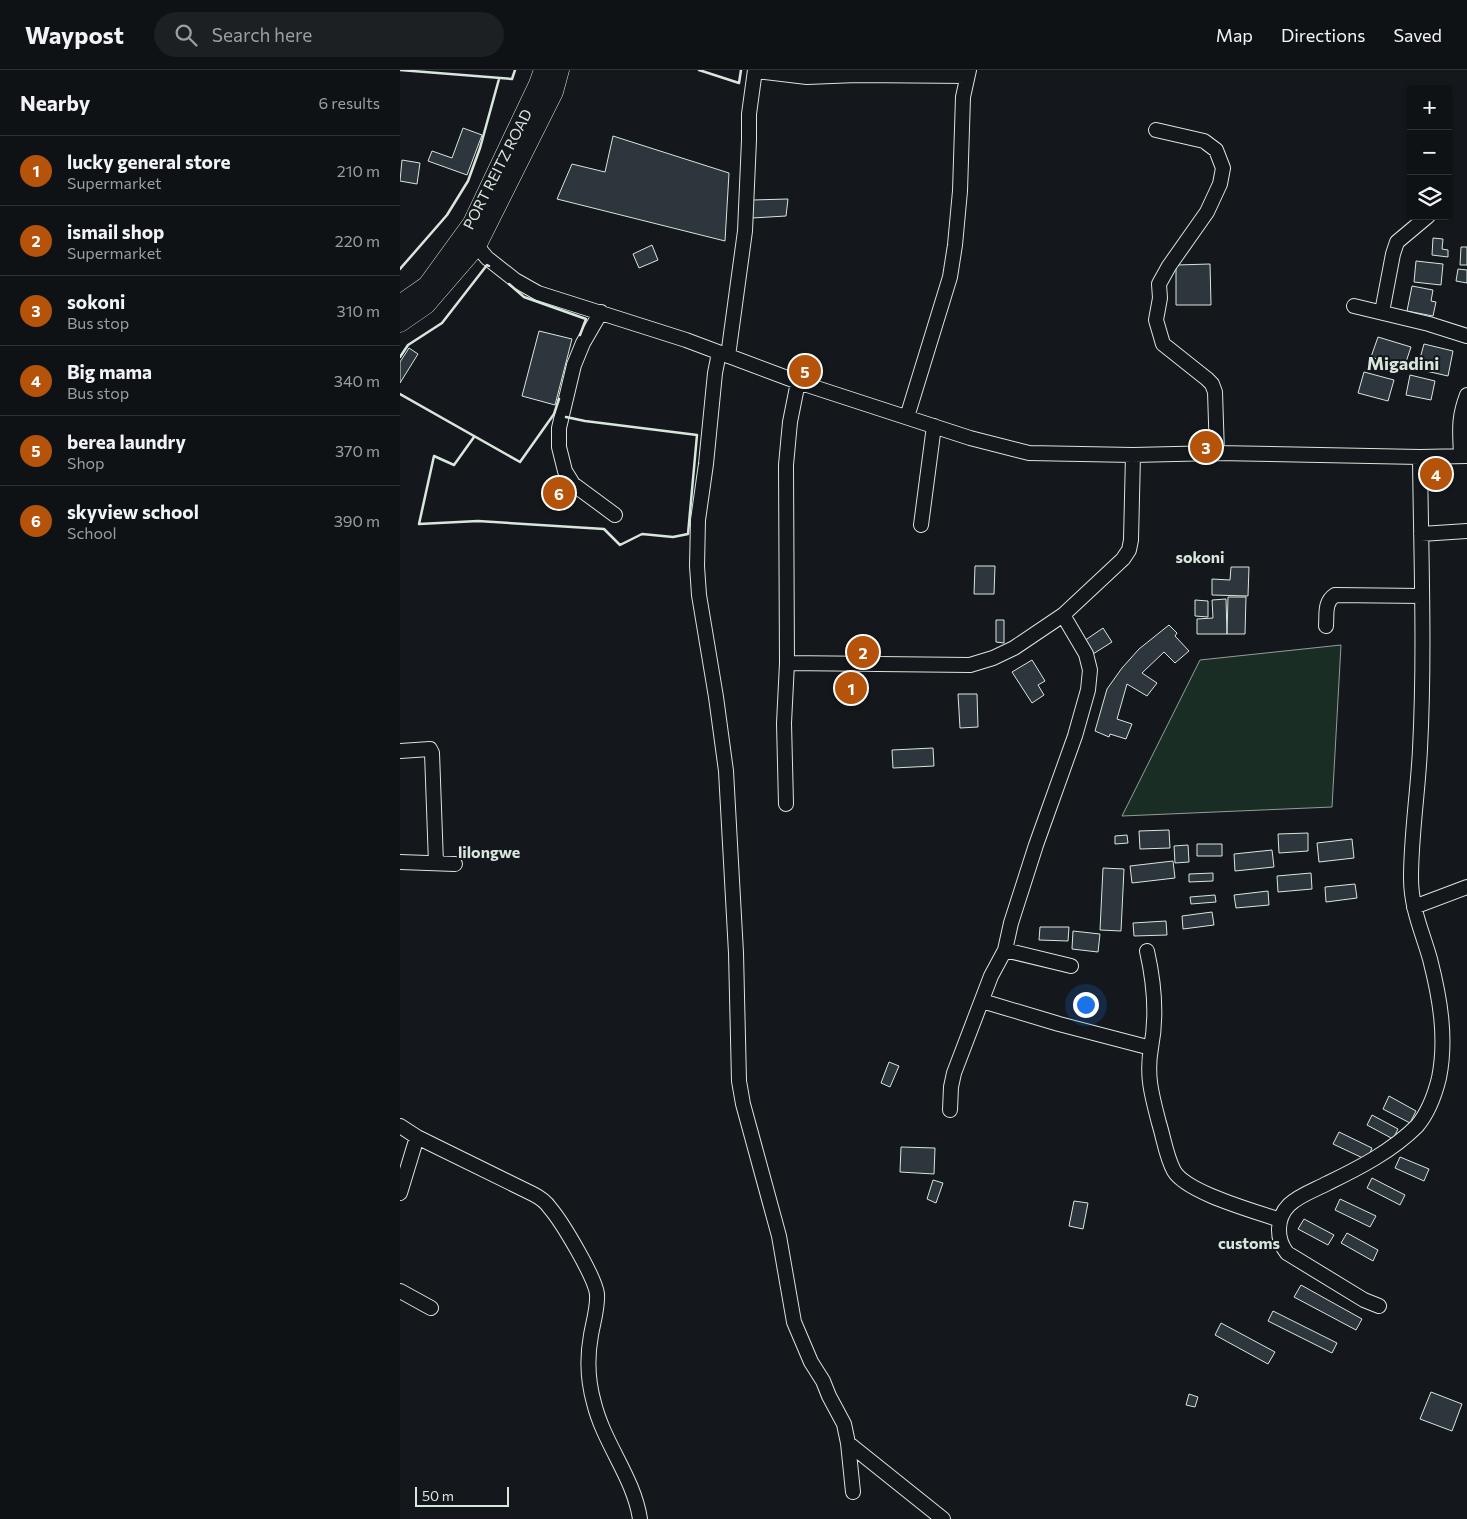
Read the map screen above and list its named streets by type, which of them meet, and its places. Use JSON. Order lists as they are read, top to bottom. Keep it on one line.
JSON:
{"streets":{"main road":["PORT REITZ ROAD"]},"districts":["Migadini","sokoni","lilongwe","customs"],"scale_bar":"50 m","page":{"header":"Waypost","search":"Search here","nav":["Map","Directions","Saved"],"heading":["Nearby","6 results"],"map_buttons":["+","−"],"list":[{"mark":"1","name":"lucky general store","note":"Supermarket","value":"210 m"},{"mark":"2","name":"ismail shop","note":"Supermarket","value":"220 m"},{"mark":"3","name":"sokoni","note":"Bus stop","value":"310 m"},{"mark":"4","name":"Big mama","note":"Bus stop","value":"340 m"},{"mark":"5","name":"berea laundry","note":"Shop","value":"370 m"},{"mark":"6","name":"skyview school","note":"School","value":"390 m"}],"pins":["5","3","4","6","2","1"],"scale":"50 m"}}
